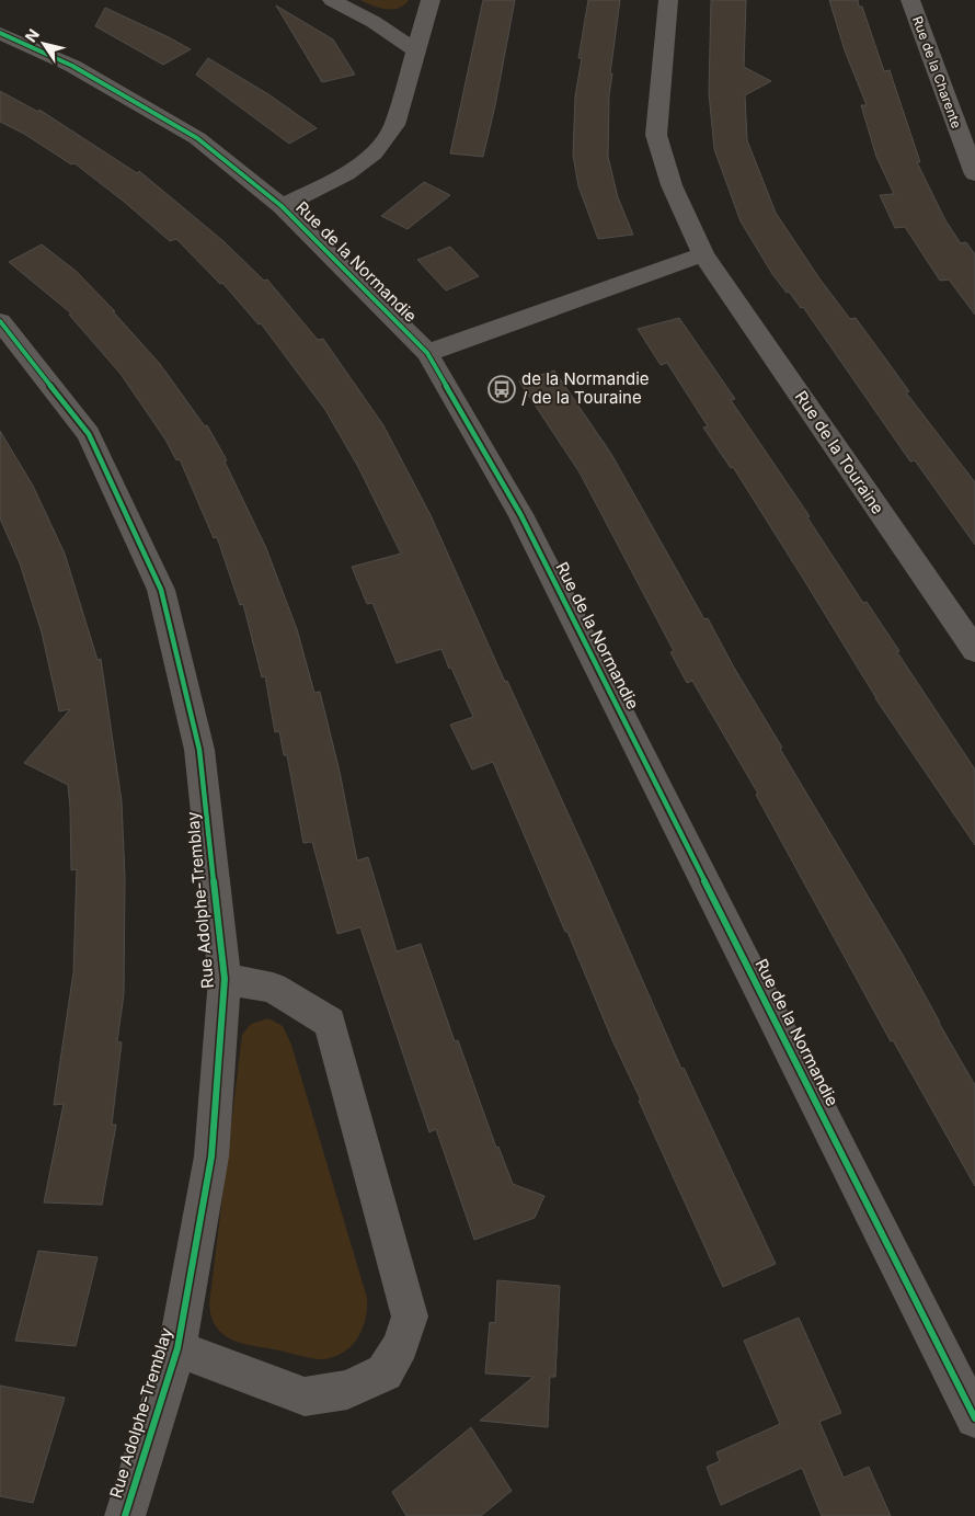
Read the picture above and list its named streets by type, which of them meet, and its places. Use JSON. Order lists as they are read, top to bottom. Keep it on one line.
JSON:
{"streets":{"street":["Rue de la Charente","Rue de la Normandie","Rue de la Touraine","Rue Adolphe-Tremblay"]},"places":{"bus stop":["de la Normandie / de la Touraine"]},"north":"top left"}
